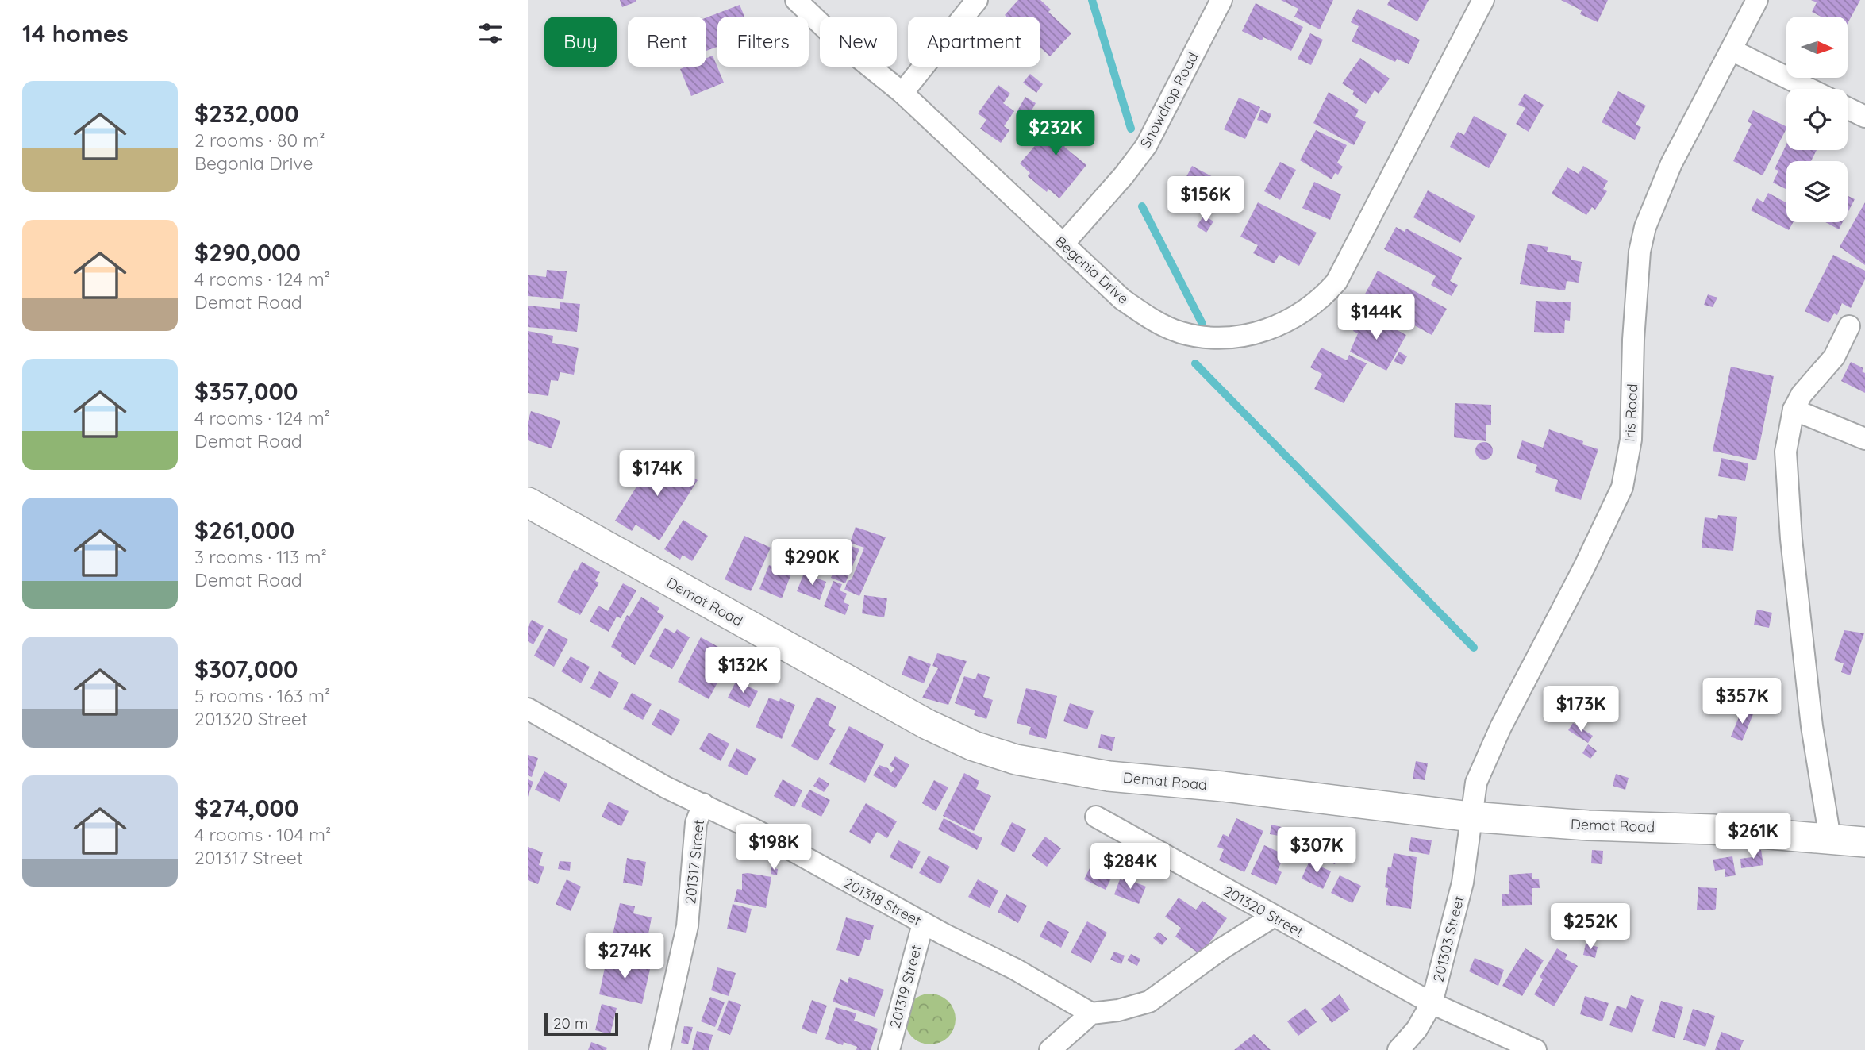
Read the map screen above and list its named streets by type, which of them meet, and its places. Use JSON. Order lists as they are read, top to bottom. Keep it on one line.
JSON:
{"streets":{"street":["Snowdrop Road","Begonia Drive","Iris Road","Demat Road","201317 Street","201318 Street","201320 Street","201303 Street","201319 Street"]},"crossings":[["Snowdrop Road","Begonia Drive"],["Iris Road","Demat Road"],["Iris Road","201303 Street"],["Demat Road","201303 Street"],["201317 Street","201318 Street"],["201318 Street","201319 Street"],["201320 Street","201303 Street"]],"scale_bar":"20 m","north":"right","page":{"heading":"14 homes","chip":["Buy","Rent","Filters","New","Apartment"],"list":[{"name":"$232,000","note":"2 rooms · 80 m² · Begonia Drive"},{"name":"$290,000","note":"4 rooms · 124 m² · Demat Road"},{"name":"$357,000","note":"4 rooms · 124 m² · Demat Road"},{"name":"$261,000","note":"3 rooms · 113 m² · Demat Road"},{"name":"$307,000","note":"5 rooms · 163 m² · 201320 Street"},{"name":"$274,000","note":"4 rooms · 104 m² · 201317 Street"}],"price":["$232K","$156K","$144K","$174K","$290K","$132K","$357K","$173K","$261K","$198K","$307K","$284K","$252K","$274K"],"scale":"20 m"}}
